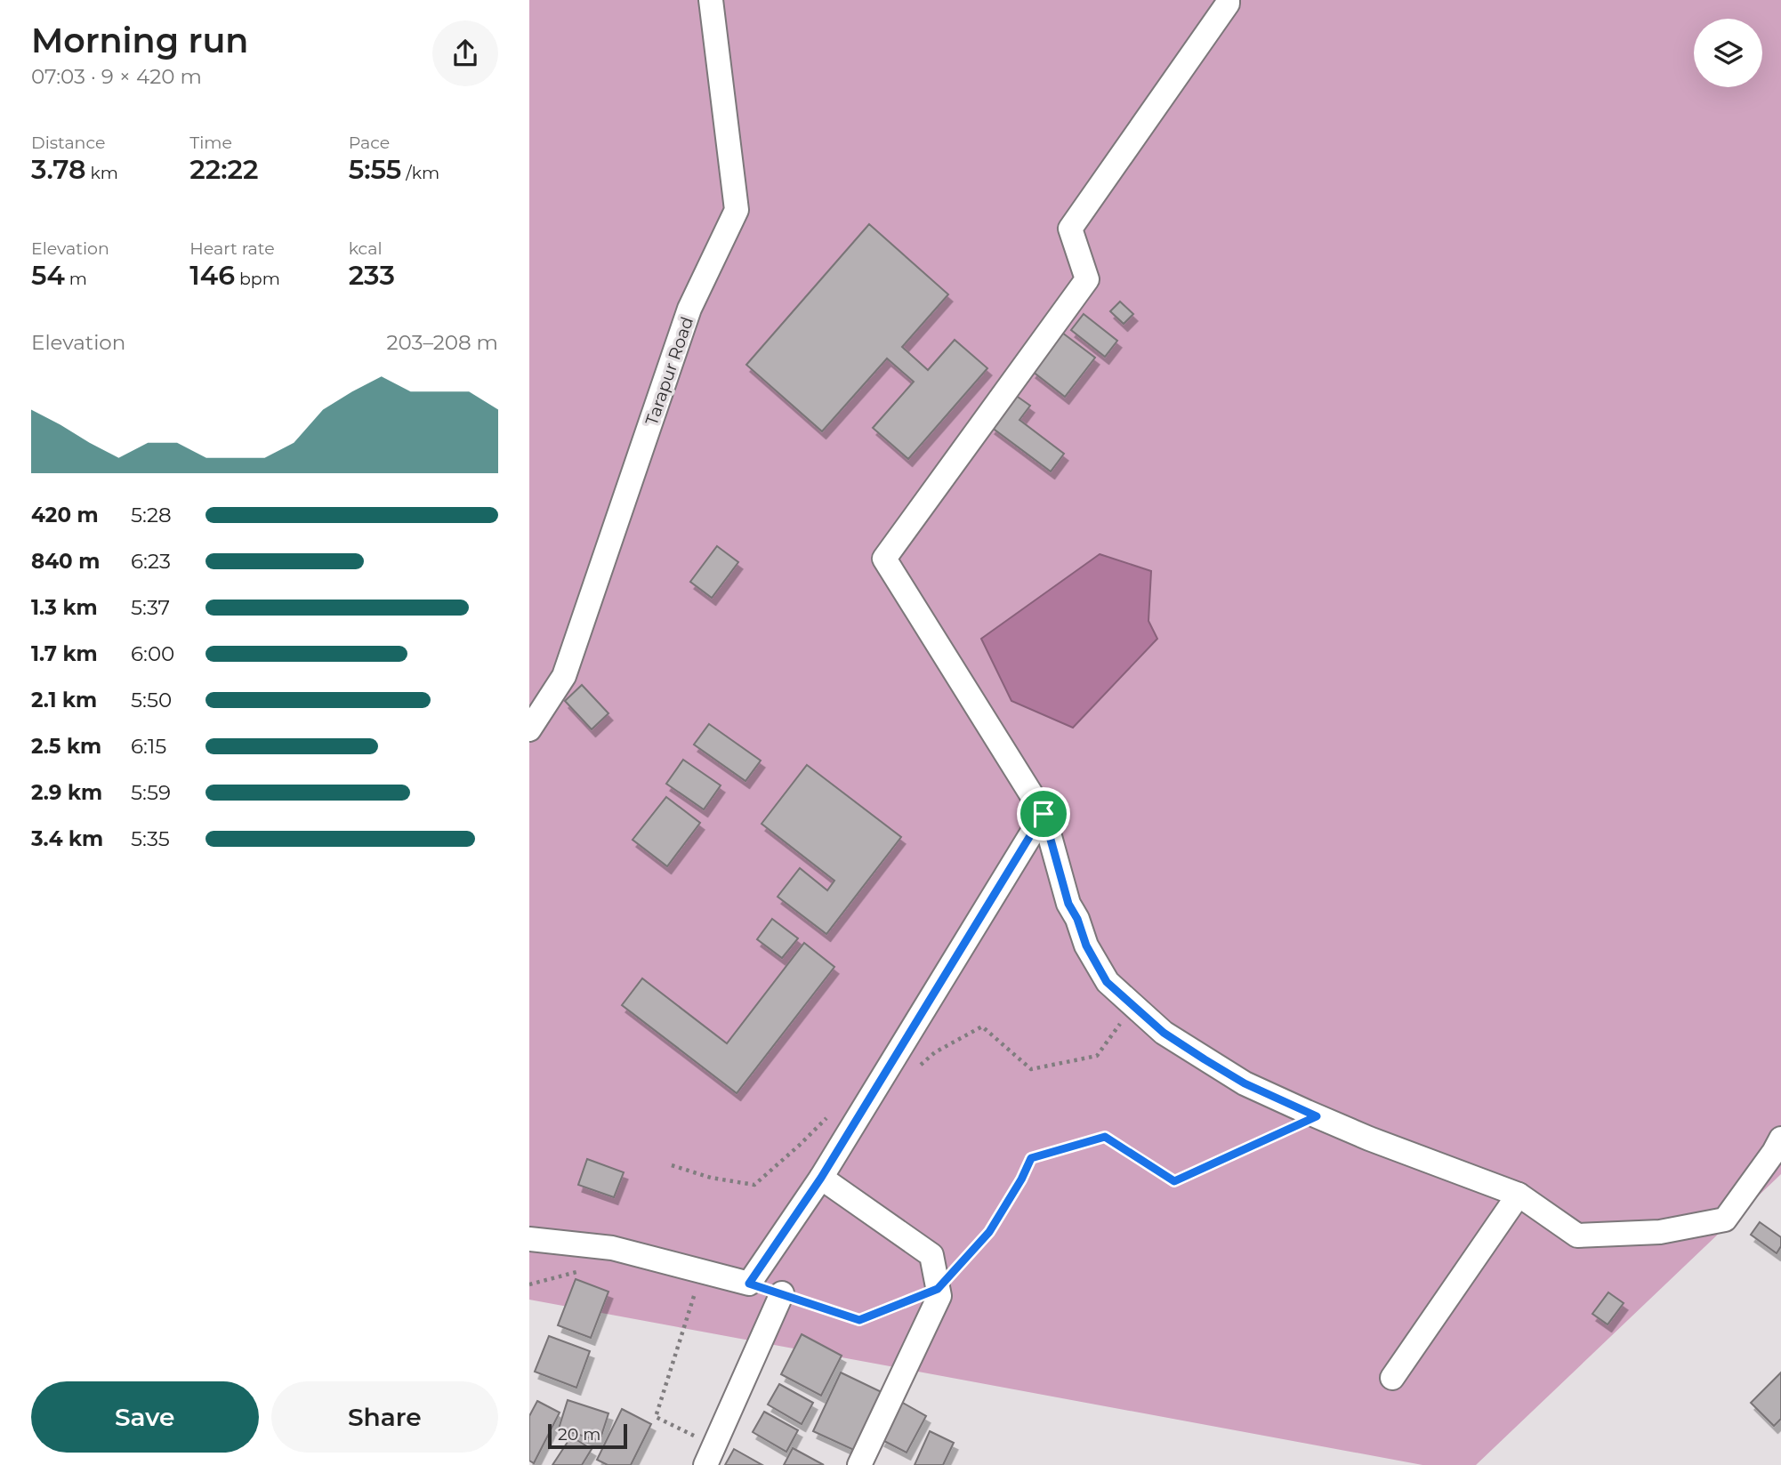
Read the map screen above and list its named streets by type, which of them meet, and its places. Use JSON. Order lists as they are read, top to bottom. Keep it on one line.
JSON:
{"streets":{"street":["Tarapur Road"]},"scale_bar":"20 m","page":{"heading":["Morning run","07:03 · 9 × 420 m"],"stats":[["Distance","3.78 km"],["Time","22:22"],["Pace","5:55 /km"],["Elevation","54 m"],["Heart rate","146 bpm"],["kcal","233"]],"chart":["Elevation","203–208 m"],"list":[{"name":"420 m","note":"5:28"},{"name":"840 m","note":"6:23"},{"name":"1.3 km","note":"5:37"},{"name":"1.7 km","note":"6:00"},{"name":"2.1 km","note":"5:50"},{"name":"2.5 km","note":"6:15"},{"name":"2.9 km","note":"5:59"},{"name":"3.4 km","note":"5:35"}],"buttons":["Save","Share"],"scale":"20 m"}}
